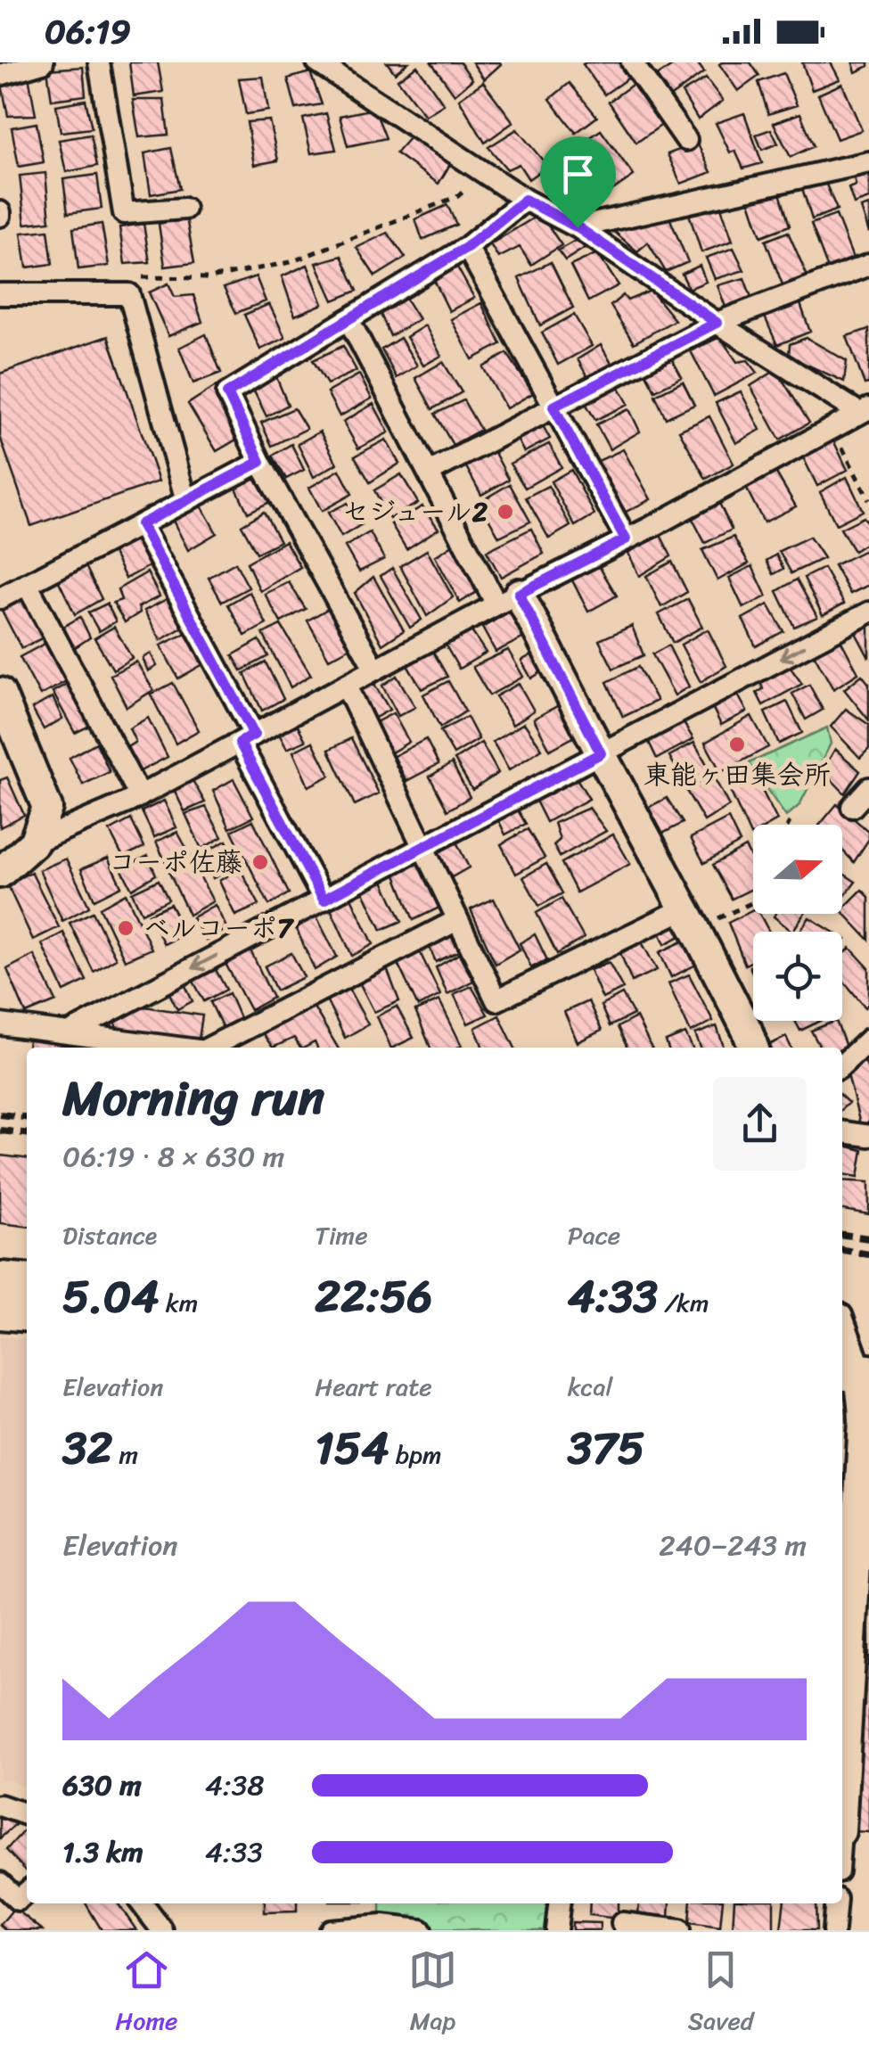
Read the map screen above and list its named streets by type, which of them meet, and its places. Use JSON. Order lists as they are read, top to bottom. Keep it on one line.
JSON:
{"places":["セジュール2","東能ヶ田集会所","コーポ佐藤","ベルコーポ7"],"north":"right","page":{"status":"06:19","heading":["Morning run","06:19 · 8 × 630 m"],"stats":[["Distance","5.04 km"],["Time","22:56"],["Pace","4:33 /km"],["Elevation","32 m"],["Heart rate","154 bpm"],["kcal","375"]],"chart":["Elevation","240–243 m"],"list":[{"name":"630 m","note":"4:38"},{"name":"1.3 km","note":"4:33"}],"tabs":["Home","Map","Saved"]}}
